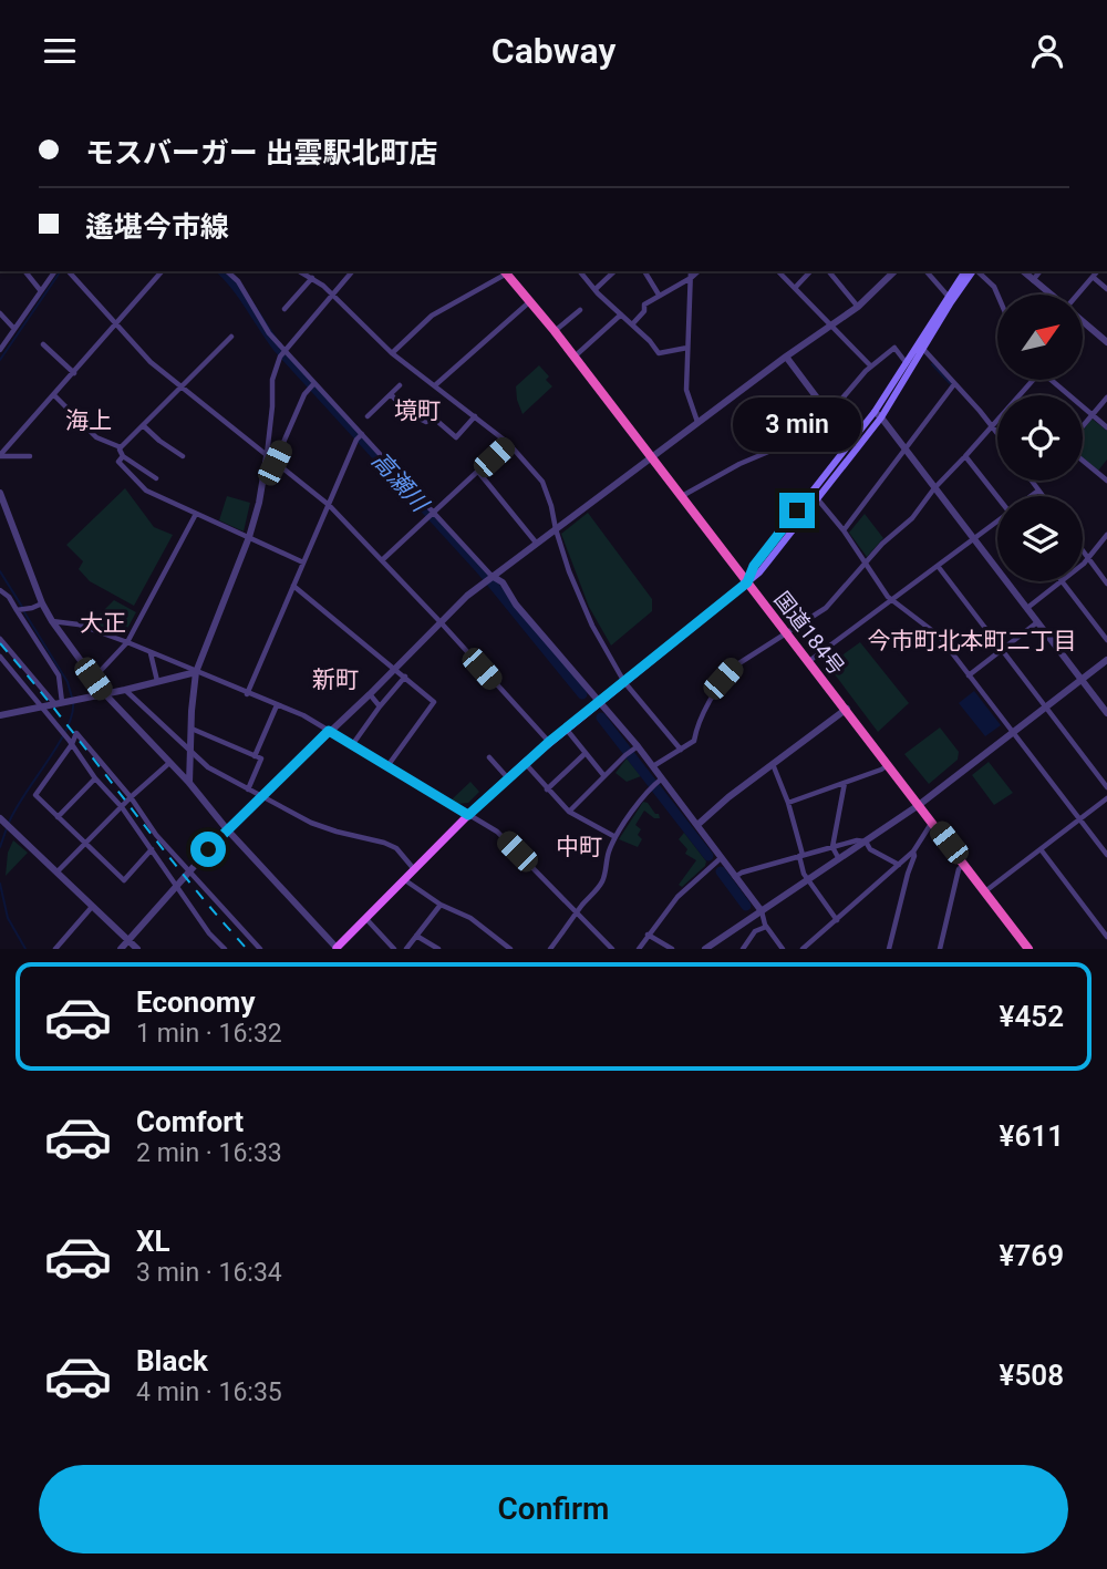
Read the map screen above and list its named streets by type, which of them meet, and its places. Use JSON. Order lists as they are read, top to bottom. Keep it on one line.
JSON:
{"streets":{"highway":["国道184号"]},"districts":["境町","海上","大正","今市町北本町二丁目","新町","中町"],"water":["高瀬川"],"north":"top right","page":{"header":"Cabway","banner":["モスバーガー 出雲駅北町店","遙堪今市線"],"bubble":"3 min","list":[{"name":"Economy","note":"1 min · 16:32","value":"¥452"},{"name":"Comfort","note":"2 min · 16:33","value":"¥611"},{"name":"XL","note":"3 min · 16:34","value":"¥769"},{"name":"Black","note":"4 min · 16:35","value":"¥508"}],"buttons":"Confirm"}}
